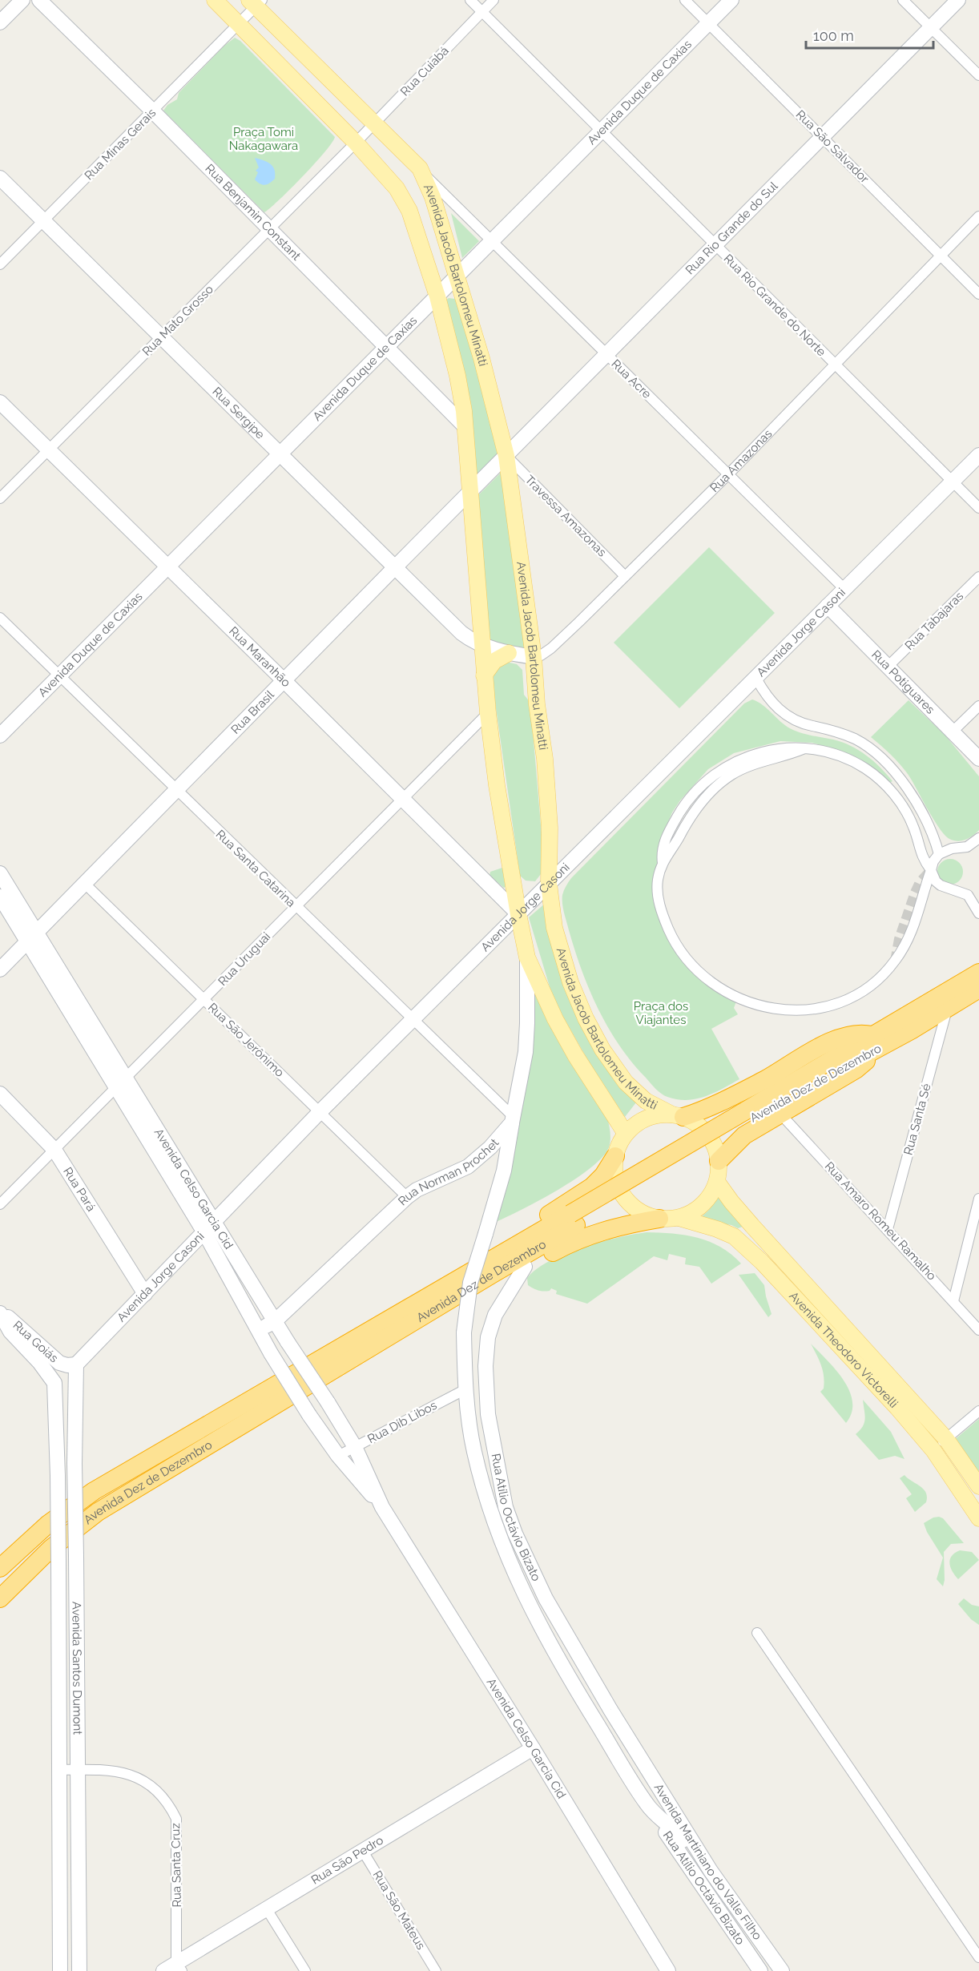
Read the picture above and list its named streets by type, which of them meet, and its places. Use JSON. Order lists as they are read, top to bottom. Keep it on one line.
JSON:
{"streets":{"highway":["Avenida Dez de Dezembro"],"main road":["Avenida Jacob Bartolomeu Minatti","Avenida Theodoro Victorelli"],"street":["Rua Cuiabá","Avenida Duque de Caxias","Rua Minas Gerais","Rua São Salvador","Rua Benjamin Constant","Rua Rio Grande do Sul","Rua Rio Grande do Norte","Rua Mato Grosso","Rua Acre","Rua Sergipe","Rua Amazonas","Travessa Amazonas","Rua Tabajaras","Avenida Jorge Casoni","Rua Maranhão","Rua Potiguares","Rua Brasil","Rua Santa Catarina","Rua Uruguai","Rua São Jerônimo","Rua Santa Sé","Rua Norman Prochet","Rua Pará","Avenida Celso Garcia Cid","Rua Amaro Romeu Ramalho","Rua Goiás","Rua Dib Libos","Rua Atílio Octávio Bizato","Avenida Santos Dumont","Rua São Pedro","Avenida Martiniano do Valle Filho","Rua Santa Cruz","Rua São Mateus"]},"crossings":[["Rua Cuiabá","Avenida Jacob Bartolomeu Minatti"],["Rua Cuiabá","Rua Rio Grande do Norte"],["Rua Cuiabá","Rua Mato Grosso"],["Avenida Duque de Caxias","Rua São Salvador"],["Avenida Duque de Caxias","Rua Benjamin Constant"],["Avenida Duque de Caxias","Avenida Jacob Bartolomeu Minatti"],["Avenida Duque de Caxias","Rua Rio Grande do Norte"],["Avenida Duque de Caxias","Rua Acre"],["Avenida Duque de Caxias","Rua Sergipe"],["Avenida Duque de Caxias","Rua Maranhão"],["Avenida Duque de Caxias","Rua Santa Catarina"],["Rua Minas Gerais","Rua Benjamin Constant"],["Rua Minas Gerais","Avenida Jacob Bartolomeu Minatti"],["Rua Minas Gerais","Rua Sergipe"],["Rua São Salvador","Rua Rio Grande do Sul"],["Rua São Salvador","Rua Amazonas"],["Rua Benjamin Constant","Avenida Jacob Bartolomeu Minatti"],["Rua Benjamin Constant","Rua Mato Grosso"],["Rua Rio Grande do Sul","Avenida Jacob Bartolomeu Minatti"],["Rua Rio Grande do Sul","Rua Rio Grande do Norte"],["Rua Rio Grande do Sul","Rua Acre"],["Rua Rio Grande do Sul","Travessa Amazonas"],["Rua Rio Grande do Sul","Rua Brasil"],["Avenida Jacob Bartolomeu Minatti","Rua Mato Grosso"],["Avenida Jacob Bartolomeu Minatti","Rua Acre"],["Avenida Jacob Bartolomeu Minatti","Rua Sergipe"],["Avenida Jacob Bartolomeu Minatti","Rua Amazonas"],["Avenida Jacob Bartolomeu Minatti","Travessa Amazonas"],["Avenida Jacob Bartolomeu Minatti","Avenida Jorge Casoni"],["Avenida Jacob Bartolomeu Minatti","Rua Maranhão"],["Avenida Jacob Bartolomeu Minatti","Rua Brasil"],["Avenida Jacob Bartolomeu Minatti","Rua Uruguai"],["Avenida Jacob Bartolomeu Minatti","Avenida Theodoro Victorelli"],["Rua Rio Grande do Norte","Rua Amazonas"],["Rua Rio Grande do Norte","Avenida Jorge Casoni"],["Rua Mato Grosso","Rua Sergipe"],["Rua Mato Grosso","Rua Maranhão"],["Rua Acre","Rua Amazonas"],["Rua Acre","Avenida Jorge Casoni"],["Rua Sergipe","Rua Brasil"],["Rua Amazonas","Travessa Amazonas"],["Travessa Amazonas","Rua Brasil"],["Rua Tabajaras","Rua Potiguares"],["Avenida Jorge Casoni","Rua Maranhão"],["Avenida Jorge Casoni","Rua Potiguares"],["Avenida Jorge Casoni","Rua Santa Catarina"],["Avenida Jorge Casoni","Rua São Jerônimo"],["Avenida Jorge Casoni","Rua Pará"],["Avenida Jorge Casoni","Avenida Celso Garcia Cid"],["Avenida Jorge Casoni","Rua Goiás"],["Avenida Jorge Casoni","Avenida Santos Dumont"],["Rua Maranhão","Rua Brasil"],["Rua Maranhão","Rua Uruguai"],["Rua Brasil","Rua Santa Catarina"],["Rua Brasil","Rua São Jerônimo"],["Rua Brasil","Avenida Celso Garcia Cid"],["Rua Santa Catarina","Rua Uruguai"],["Rua Santa Catarina","Rua Norman Prochet"],["Rua Uruguai","Rua São Jerônimo"],["Rua Uruguai","Rua Pará"],["Rua Uruguai","Avenida Celso Garcia Cid"],["Rua São Jerônimo","Rua Norman Prochet"],["Avenida Dez de Dezembro","Rua Santa Sé"],["Rua Santa Sé","Rua Amaro Romeu Ramalho"],["Rua Norman Prochet","Avenida Celso Garcia Cid"],["Avenida Celso Garcia Cid","Rua Dib Libos"],["Avenida Celso Garcia Cid","Rua São Pedro"],["Rua Goiás","Avenida Santos Dumont"],["Rua Atílio Octávio Bizato","Avenida Martiniano do Valle Filho"],["Avenida Santos Dumont","Rua Santa Cruz"],["Rua São Pedro","Rua Santa Cruz"],["Rua São Pedro","Rua São Mateus"]],"parks":["Praça Tomi Nakagawara","Praça dos Viajantes"],"scale_bar":"100 m"}
